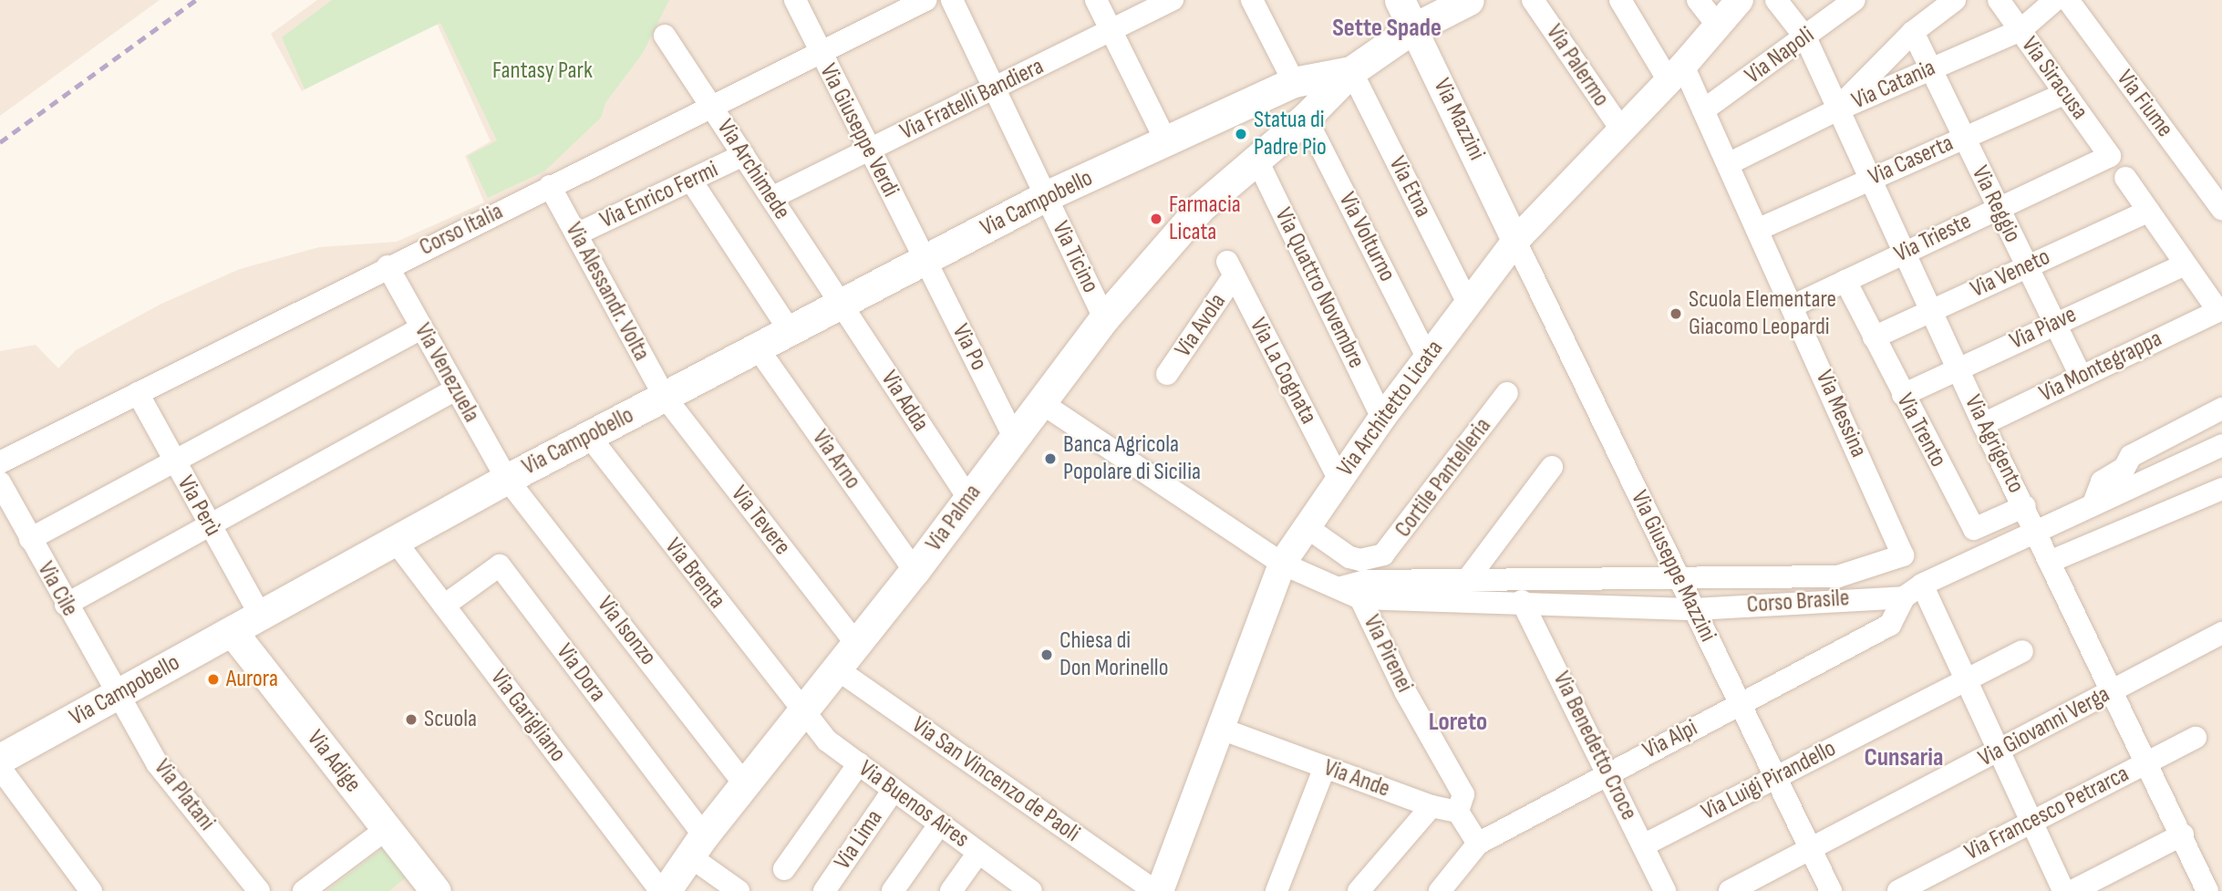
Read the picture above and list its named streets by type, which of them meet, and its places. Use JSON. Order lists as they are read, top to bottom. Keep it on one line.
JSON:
{"streets":{"main road":["Via Mazzini","Via Campobello","Via Palma","Via Adige"],"street":["Via Napoli","Via Palermo","Via Siracusa","Via Catania","Via Fratelli Bandiera","Via Fiume","Via Giuseppe Verdi","Via Caserta","Via Archimede","Via Etna","Via Enrico Fermi","Via Reggio","Corso Italia","Via Volturno","Via Trieste","Via Ticino","Via Veneto","Via Quattro Novembre","Via Alessandr. Volta","Via Avola","Via Piave","Via Po","Via Montegrappa","Via La Cognata","Via Venezuela","Via Adda","Via Architetto Licata","Via Messina","Via Trento","Via Agrigento","Via Arno","Cortile Pantelleria","Via Perù","Via Tevere","Via Giuseppe Mazzini","Via Brenta","Via Cile","Corso Brasile","Via Isonzo","Via Pirenei","Via Dora","Via Garigliano","Via Giovanni Verga","Via Alpi","Via Benedetto Croce","Via Ande","Via San Vincenzo de Paoli","Via Luigi Pirandello","Via Platani","Via Buenos Aires","Via Francesco Petrarca","Via Lima"]},"crossings":[["Via Napoli","Via Messina"],["Via Napoli","Via Agrigento"],["Via Palermo","Via Architetto Licata"],["Via Siracusa","Via Catania"],["Via Siracusa","Via Caserta"],["Via Siracusa","Via Trieste"],["Via Catania","Via Reggio"],["Via Catania","Via Messina"],["Via Catania","Via Agrigento"],["Via Fratelli Bandiera","Via Giuseppe Verdi"],["Via Fratelli Bandiera","Via Archimede"],["Via Fratelli Bandiera","Via Ticino"],["Via Mazzini","Via Architetto Licata"],["Via Mazzini","Via Giuseppe Mazzini"],["Via Giuseppe Verdi","Via Campobello"],["Via Giuseppe Verdi","Corso Italia"],["Via Giuseppe Verdi","Via Po"],["Via Caserta","Via Reggio"],["Via Caserta","Via Messina"],["Via Caserta","Via Agrigento"],["Via Archimede","Via Enrico Fermi"],["Via Archimede","Via Campobello"],["Via Archimede","Corso Italia"],["Via Archimede","Via Adda"],["Via Etna","Via Campobello"],["Via Etna","Via Architetto Licata"],["Via Etna","Via Palma"],["Via Enrico Fermi","Via Alessandr. Volta"],["Via Campobello","Via Ticino"],["Via Campobello","Via Alessandr. Volta"],["Via Campobello","Via Po"],["Via Campobello","Via Venezuela"],["Via Campobello","Via Adda"],["Via Campobello","Via Arno"],["Via Campobello","Via Perù"],["Via Campobello","Via Palma"],["Via Campobello","Via Tevere"],["Via Campobello","Via Brenta"],["Via Campobello","Via Cile"],["Via Campobello","Via Isonzo"],["Via Campobello","Via Garigliano"],["Via Campobello","Via Adige"],["Via Campobello","Via Platani"],["Via Reggio","Via Trieste"],["Via Reggio","Via Veneto"],["Via Reggio","Via Piave"],["Via Reggio","Via Montegrappa"],["Corso Italia","Via Alessandr. Volta"],["Corso Italia","Via Venezuela"],["Corso Italia","Via Perù"],["Via Volturno","Via Architetto Licata"],["Via Volturno","Via Palma"],["Via Trieste","Via Messina"],["Via Trieste","Via Trento"],["Via Trieste","Via Agrigento"],["Via Ticino","Via Palma"],["Via Veneto","Via Trento"],["Via Veneto","Via Agrigento"],["Via Quattro Novembre","Via Architetto Licata"],["Via Quattro Novembre","Via Palma"],["Via Alessandr. Volta","Via Tevere"],["Via Avola","Via La Cognata"],["Via Piave","Via Montegrappa"],["Via Piave","Via Trento"],["Via Piave","Via Agrigento"],["Via Po","Via Palma"],["Via Montegrappa","Via Agrigento"],["Via La Cognata","Via Architetto Licata"],["Via Venezuela","Via Isonzo"],["Via Adda","Via Palma"],["Via Architetto Licata","Via Messina"],["Via Architetto Licata","Cortile Pantelleria"],["Via Architetto Licata","Via Giuseppe Mazzini"],["Via Architetto Licata","Corso Brasile"],["Via Architetto Licata","Via Ande"],["Via Architetto Licata","Via San Vincenzo de Paoli"],["Via Messina","Via Giuseppe Mazzini"],["Via Trento","Via Agrigento"],["Via Agrigento","Corso Brasile"],["Via Agrigento","Via Giovanni Verga"],["Via Agrigento","Via Francesco Petrarca"],["Via Arno","Via Palma"],["Via Palma","Via Tevere"],["Via Palma","Via Brenta"],["Via Palma","Corso Brasile"],["Via Palma","Via Isonzo"],["Via Palma","Via Dora"],["Via Palma","Via Garigliano"],["Via Palma","Via San Vincenzo de Paoli"],["Via Palma","Via Buenos Aires"],["Via Giuseppe Mazzini","Corso Brasile"],["Via Giuseppe Mazzini","Via Giovanni Verga"],["Via Giuseppe Mazzini","Via Alpi"],["Via Giuseppe Mazzini","Via Luigi Pirandello"],["Via Brenta","Via Buenos Aires"],["Via Cile","Via Platani"],["Corso Brasile","Via Pirenei"],["Corso Brasile","Via Alpi"],["Corso Brasile","Via Benedetto Croce"],["Via Pirenei","Via Ande"],["Via Dora","Via Garigliano"],["Via Alpi","Via Benedetto Croce"],["Via Benedetto Croce","Via Luigi Pirandello"],["Via Buenos Aires","Via Lima"]],"districts":["Sette Spade","Loreto","Cunsaria"],"parks":["Fantasy Park"],"places":["Statua di Padre Pio","Farmacia Licata","Scuola Elementare Giacomo Leopardi","Banca Agricola Popolare di Sicilia","Chiesa di Don Morinello","Aurora","Scuola"]}
